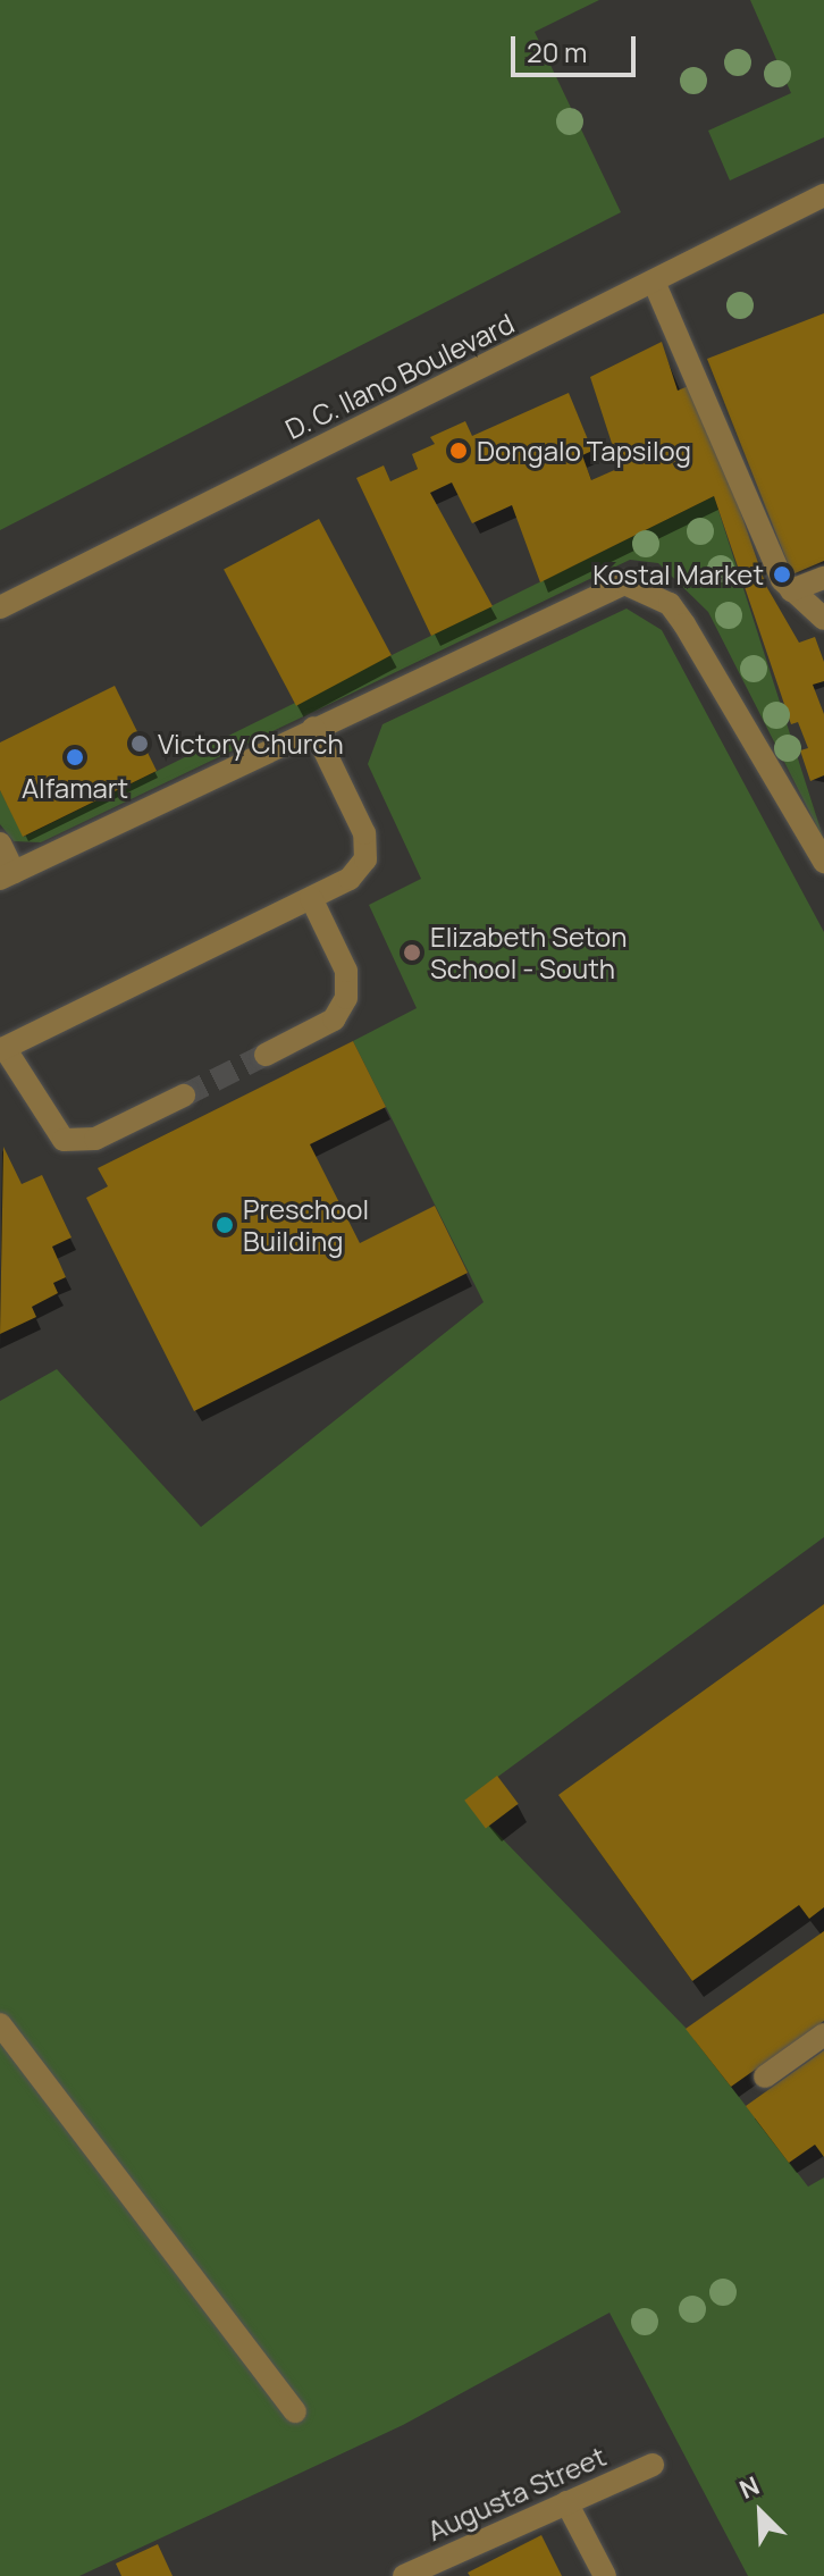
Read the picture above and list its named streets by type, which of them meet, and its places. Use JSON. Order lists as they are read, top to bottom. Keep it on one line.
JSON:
{"streets":{"street":["D. C. Ilano Boulevard","Augusta Street"]},"places":["Dongalo Tapsilog","Kostal Market","Victory Church","Alfamart","Elizabeth Seton School - South","Preschool Building"],"scale_bar":"20 m","north":"top left"}
